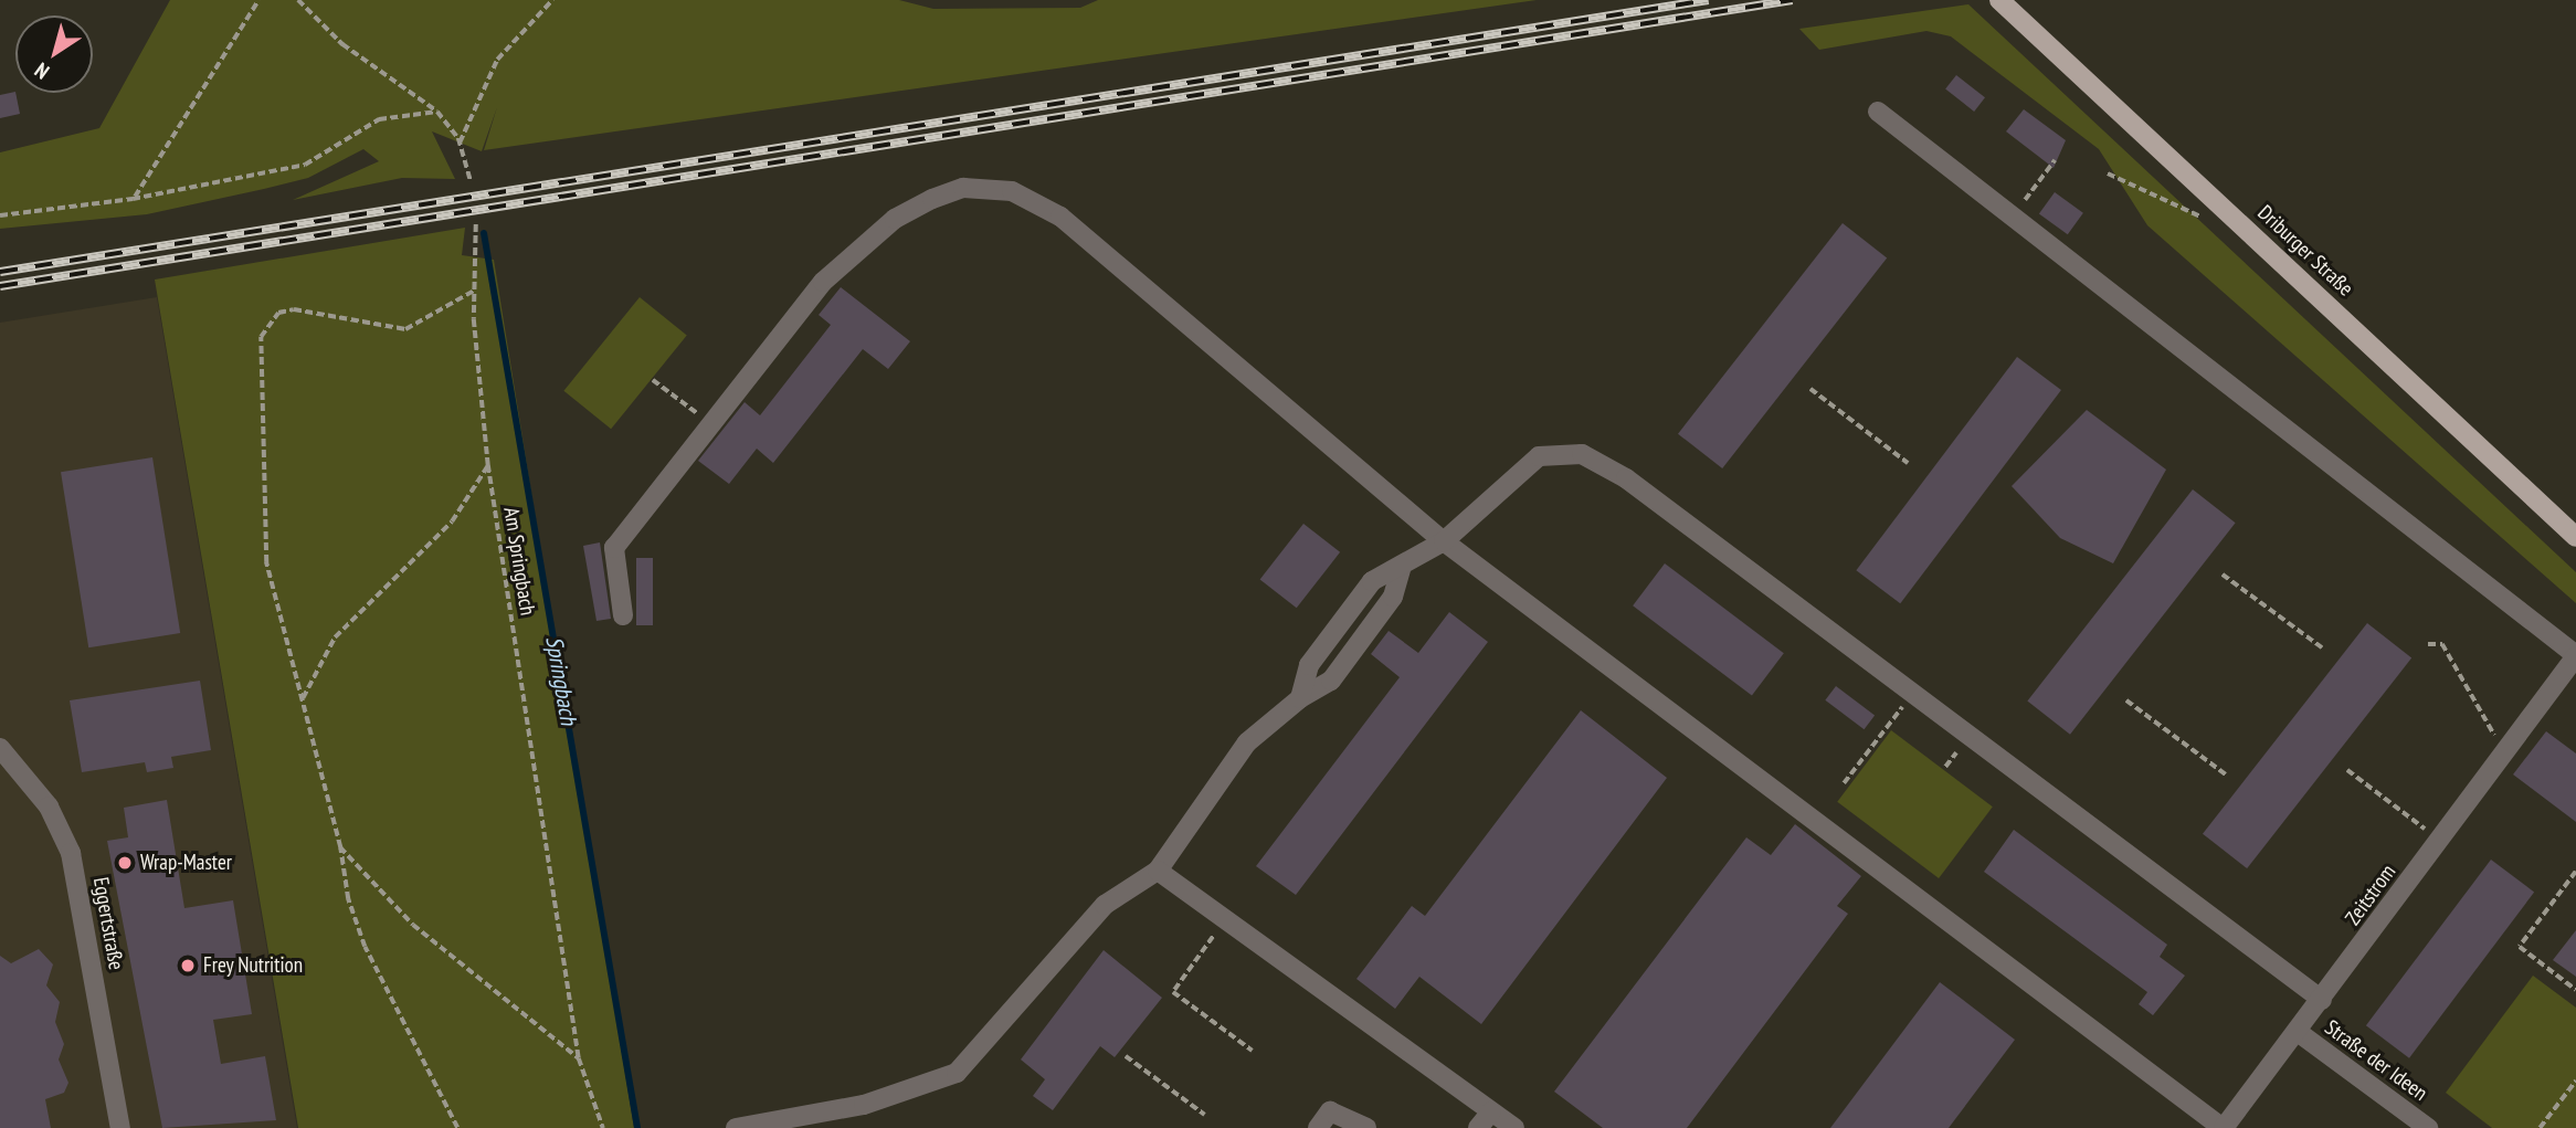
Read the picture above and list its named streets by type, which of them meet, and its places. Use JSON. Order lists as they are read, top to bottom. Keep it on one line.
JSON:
{"streets":{"main road":["Driburger Straße"],"street":["Zeitstrom","Eggertstraße","Straße der Ideen"],"path":["Am Springbach"]},"crossings":[["Zeitstrom","Straße der Ideen"]],"water":["Springbach"],"places":["Wrap-Master","Frey Nutrition"],"north":"bottom left"}
